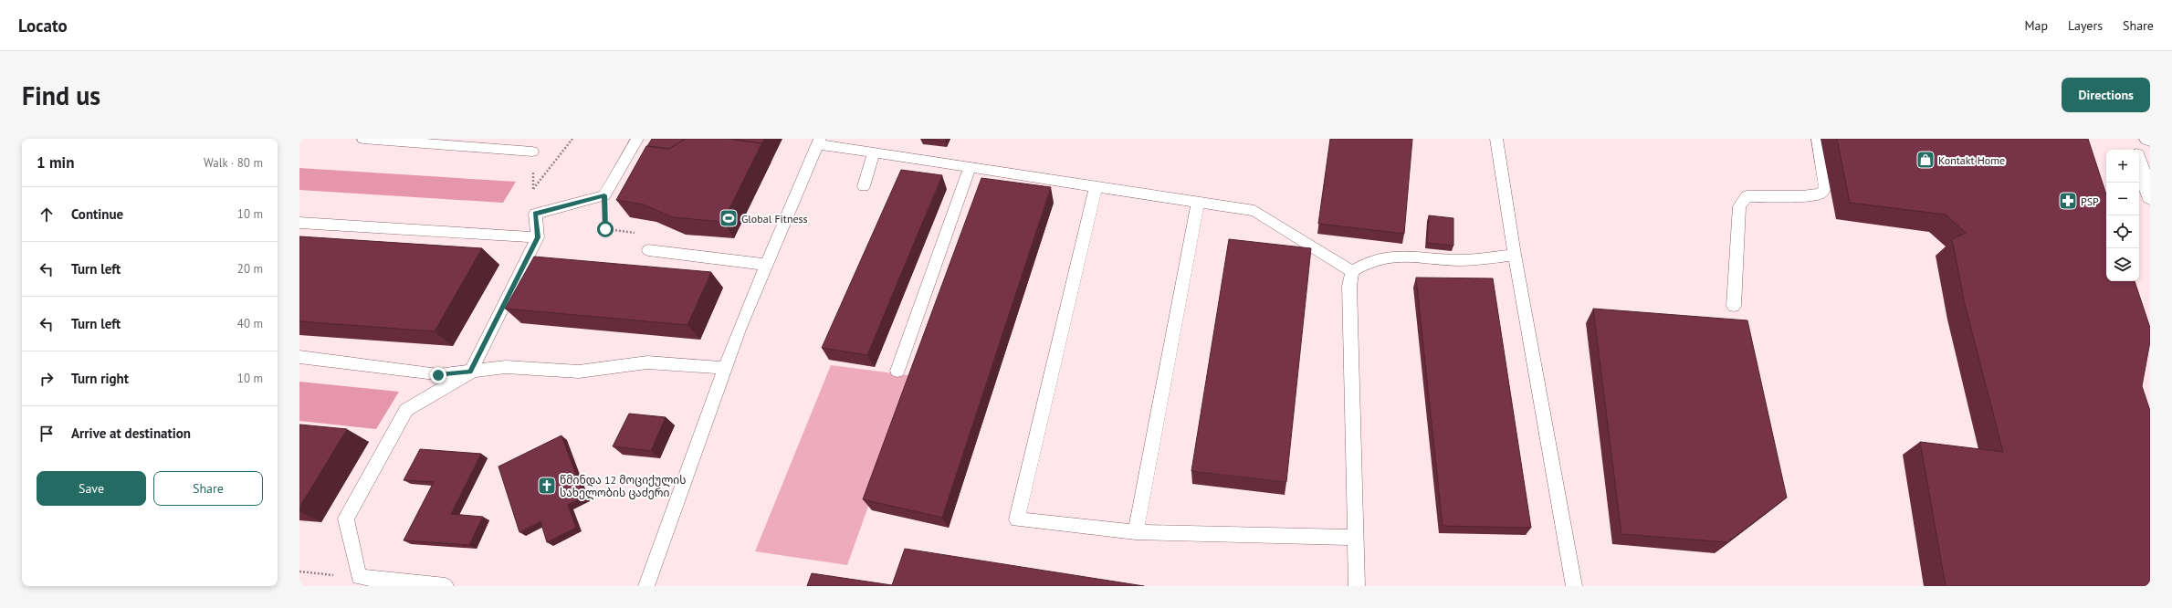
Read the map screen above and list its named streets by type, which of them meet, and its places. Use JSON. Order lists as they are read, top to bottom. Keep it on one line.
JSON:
{"places":{"shop":["Kontakt Home"],"pharmacy":["PSP"],"sports":["Global Fitness"],"church":["წმინდა 12 მოციქულის სახელობის ცაძერი"]},"page":{"header":"Locato","nav":["Map","Layers","Share"],"buttons":["Directions",["Save","Share"]],"title":"Find us","heading":["1 min","Walk · 80 m"],"map_buttons":["+","−"],"list":[["Continue","10 m"],["Turn left","20 m"],["Turn left","40 m"],["Turn right","10 m"],"Arrive at destination"]}}
